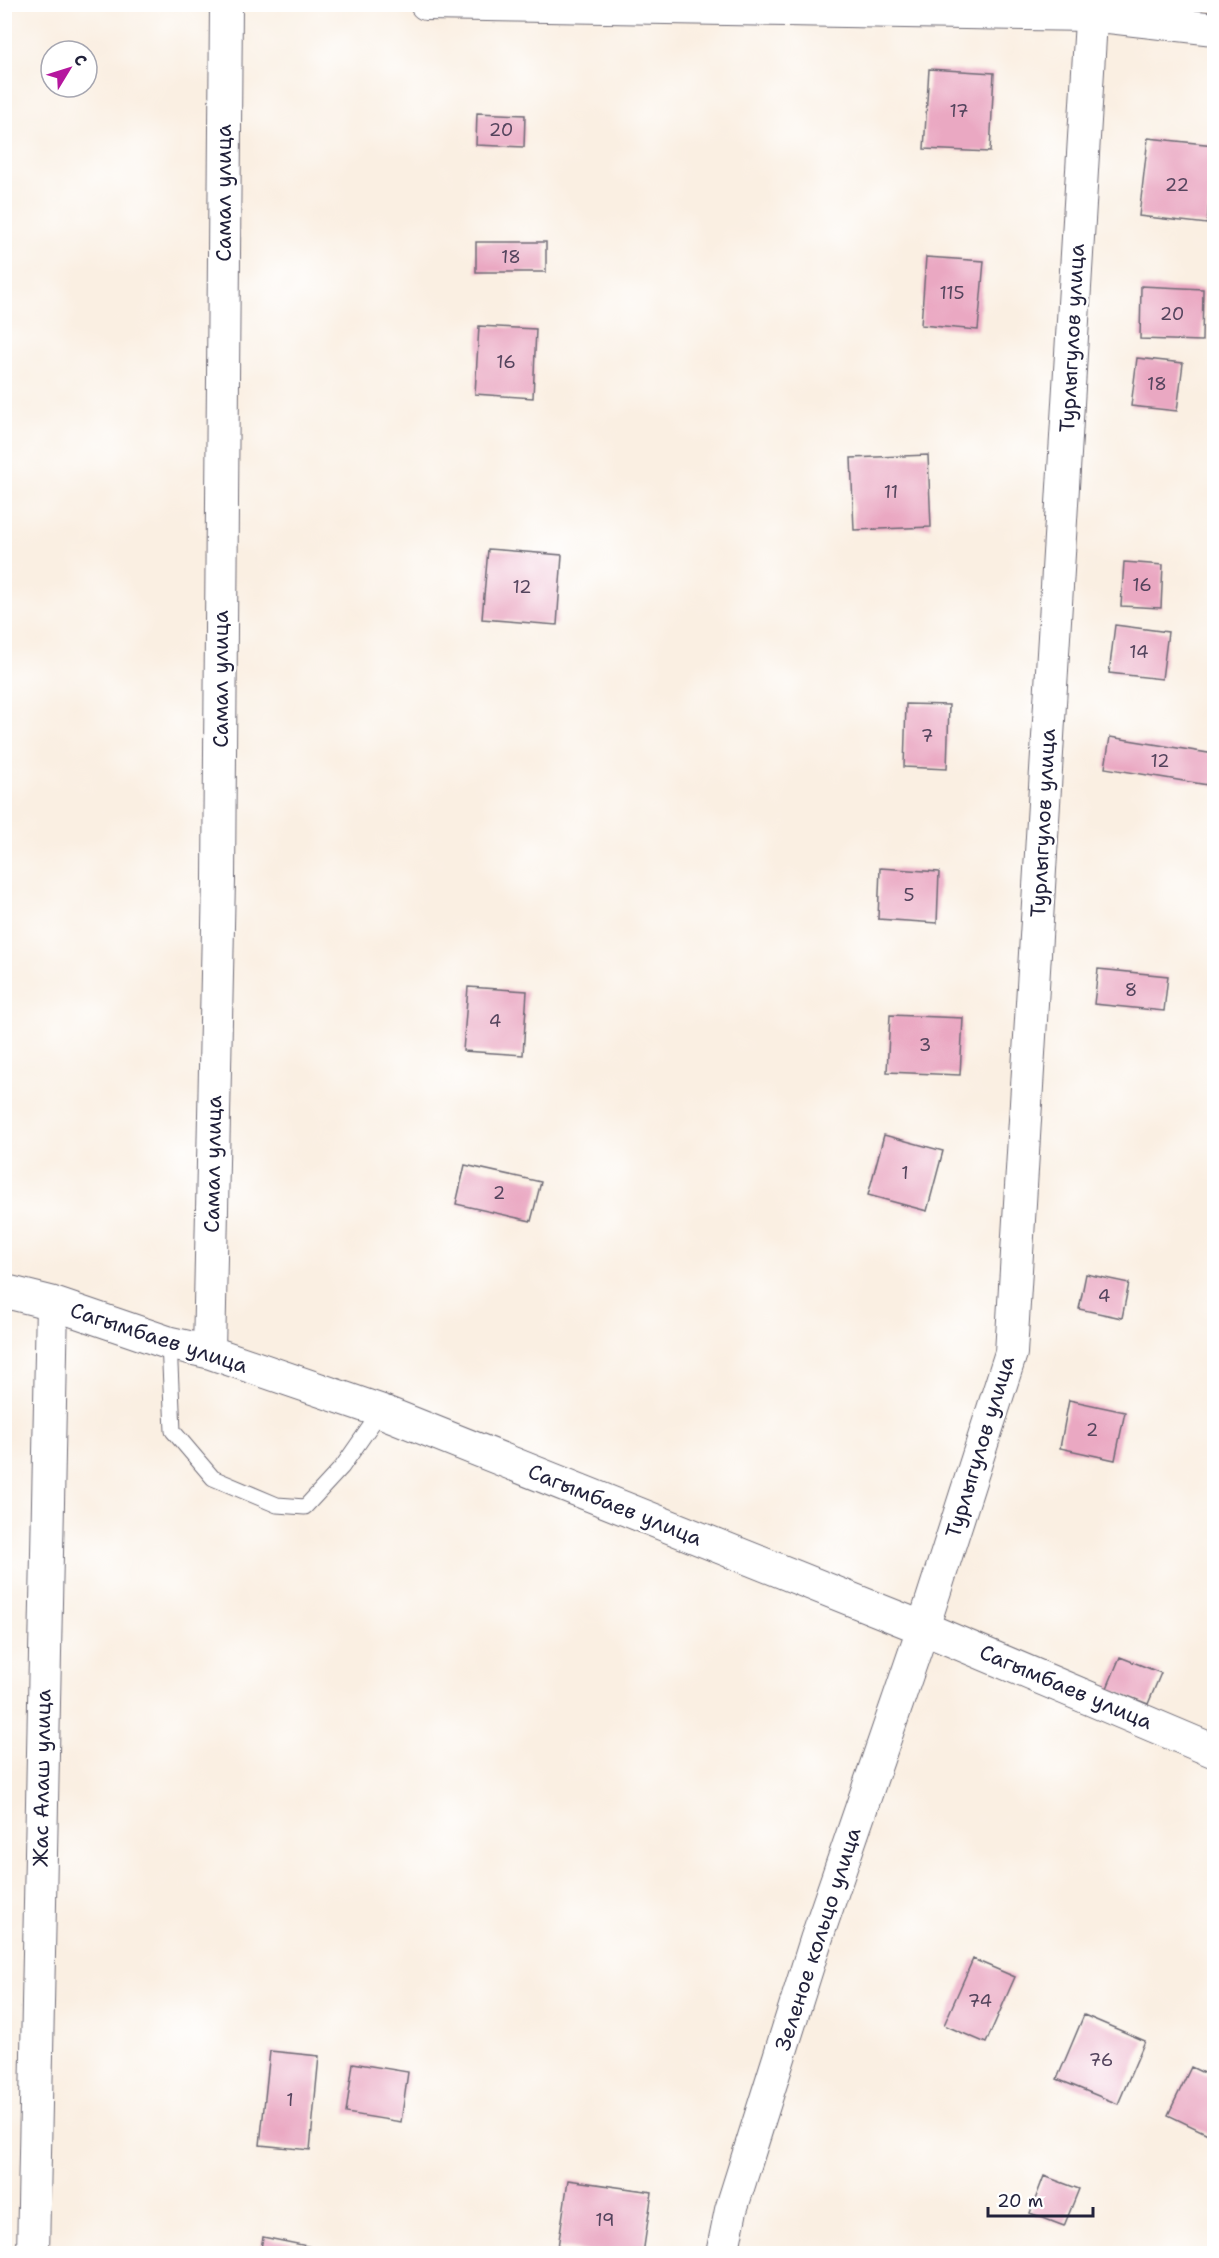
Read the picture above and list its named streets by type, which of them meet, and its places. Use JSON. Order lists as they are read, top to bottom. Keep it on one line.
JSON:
{"streets":{"street":["Самал улица","Турлыгулов улица","Сагымбаев улица","Жас Алаш улица","Зеленое кольцо улица"]},"crossings":[["Самал улица","Сагымбаев улица"],["Турлыгулов улица","Сагымбаев улица"],["Турлыгулов улица","Зеленое кольцо улица"],["Сагымбаев улица","Жас Алаш улица"],["Сагымбаев улица","Зеленое кольцо улица"]],"house_numbers":["17","20","22","18","115","20","16","18","11","16","12","14","7","12","5","8","4","3","1","2","4","2","74","76","1","19"],"scale_bar":"20 m","north":"top right"}
